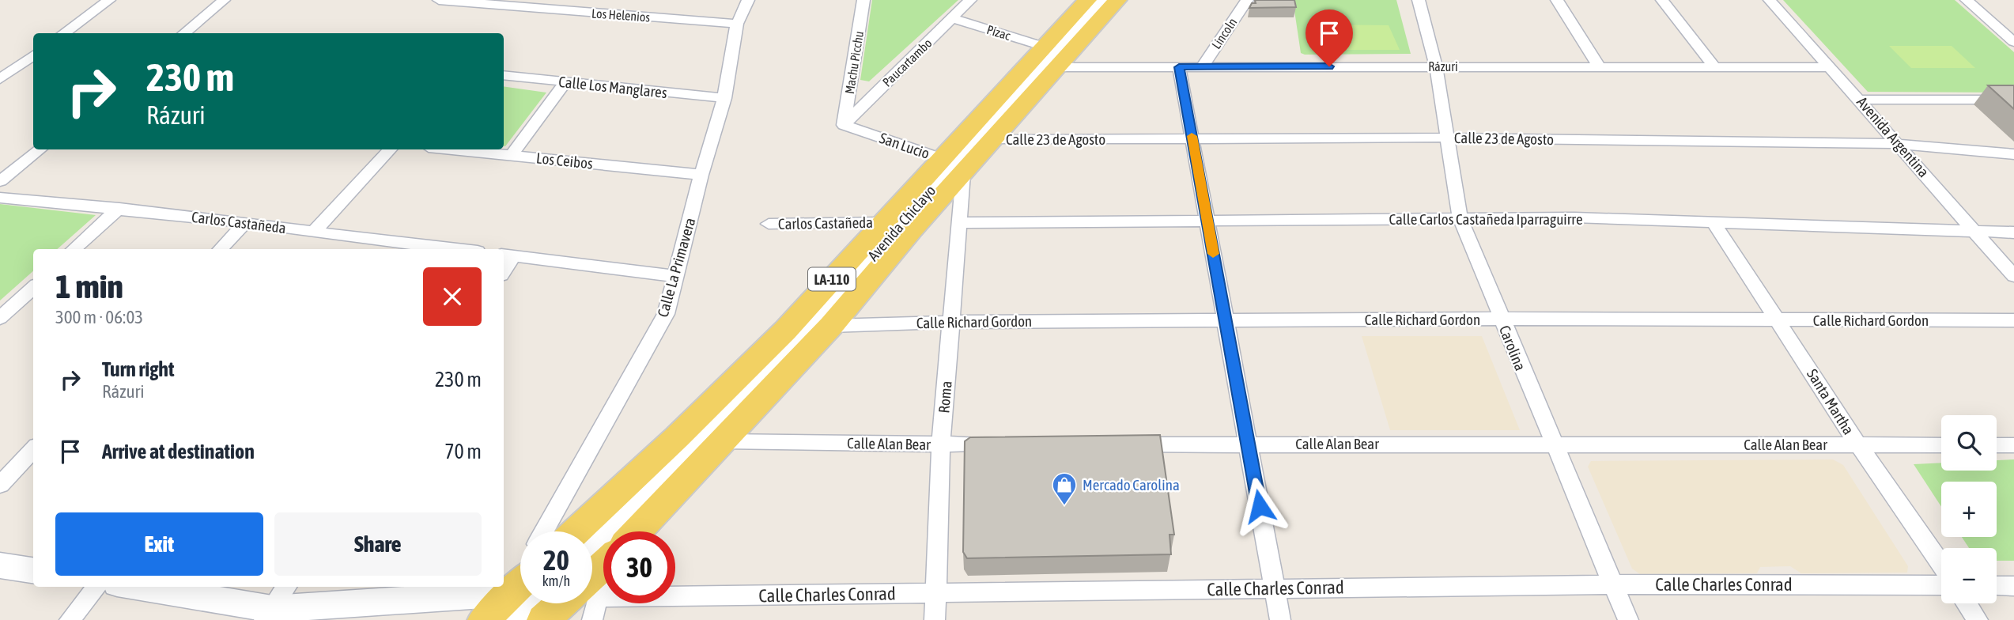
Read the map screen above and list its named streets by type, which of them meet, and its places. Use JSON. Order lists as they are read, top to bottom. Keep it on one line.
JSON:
{"streets":{"main road":["Avenida Chiclayo","LA-110"],"street":["Los Helenios","Pízac","Lincoln","Machu Picchu","Paucartambo","Rázuri","Calle Los Manglares","Avenida Argentina","Calle 23 de Agosto","San Lucio","Los Ceibos","Calle Carlos Castañeda Iparraguirre","Carlos Castañeda","Calle La Primavera","Calle Richard Gordon","Carolina","Roma","Santa Martha","Calle Alan Bear","Calle Charles Conrad"]},"crossings":[["Los Helenios","Calle La Primavera"],["Pízac","Paucartambo"],["Pízac","Rázuri"],["Pízac","Avenida Chiclayo"],["Lincoln","Rázuri"],["Machu Picchu","Paucartambo"],["Machu Picchu","San Lucio"],["Paucartambo","San Lucio"],["Rázuri","Avenida Argentina"],["Rázuri","Avenida Chiclayo"],["Rázuri","Carolina"],["Calle Los Manglares","Calle La Primavera"],["Avenida Argentina","Calle 23 de Agosto"],["Avenida Argentina","Calle Carlos Castañeda Iparraguirre"],["Calle 23 de Agosto","Avenida Chiclayo"],["Calle 23 de Agosto","Carolina"],["San Lucio","Avenida Chiclayo"],["San Lucio","Roma"],["Los Ceibos","Calle La Primavera"],["Calle Carlos Castañeda Iparraguirre","Carolina"],["Calle Carlos Castañeda Iparraguirre","Roma"],["Calle Carlos Castañeda Iparraguirre","Santa Martha"],["Carlos Castañeda","Avenida Chiclayo"],["Avenida Chiclayo","Calle Richard Gordon"],["Avenida Chiclayo","Roma"],["Avenida Chiclayo","Calle Alan Bear"],["Avenida Chiclayo","Calle Charles Conrad"],["Calle Richard Gordon","Carolina"],["Calle Richard Gordon","Roma"],["Calle Richard Gordon","Santa Martha"],["Carolina","Calle Alan Bear"],["Carolina","Calle Charles Conrad"],["Roma","Calle Alan Bear"],["Roma","Calle Charles Conrad"],["Santa Martha","Calle Alan Bear"]],"places":{"shop":["Mercado Carolina"]},"page":{"turn":["230 m","Rázuri"],"heading":["1 min","300 m · 06:03"],"list":[{"name":"Turn right","note":"Rázuri","value":"230 m"},{"name":"Arrive at destination","value":"70 m"}],"map_buttons":["+","−"],"buttons":["Exit","Share"],"speed":"20 km/h","limit":"30"}}
